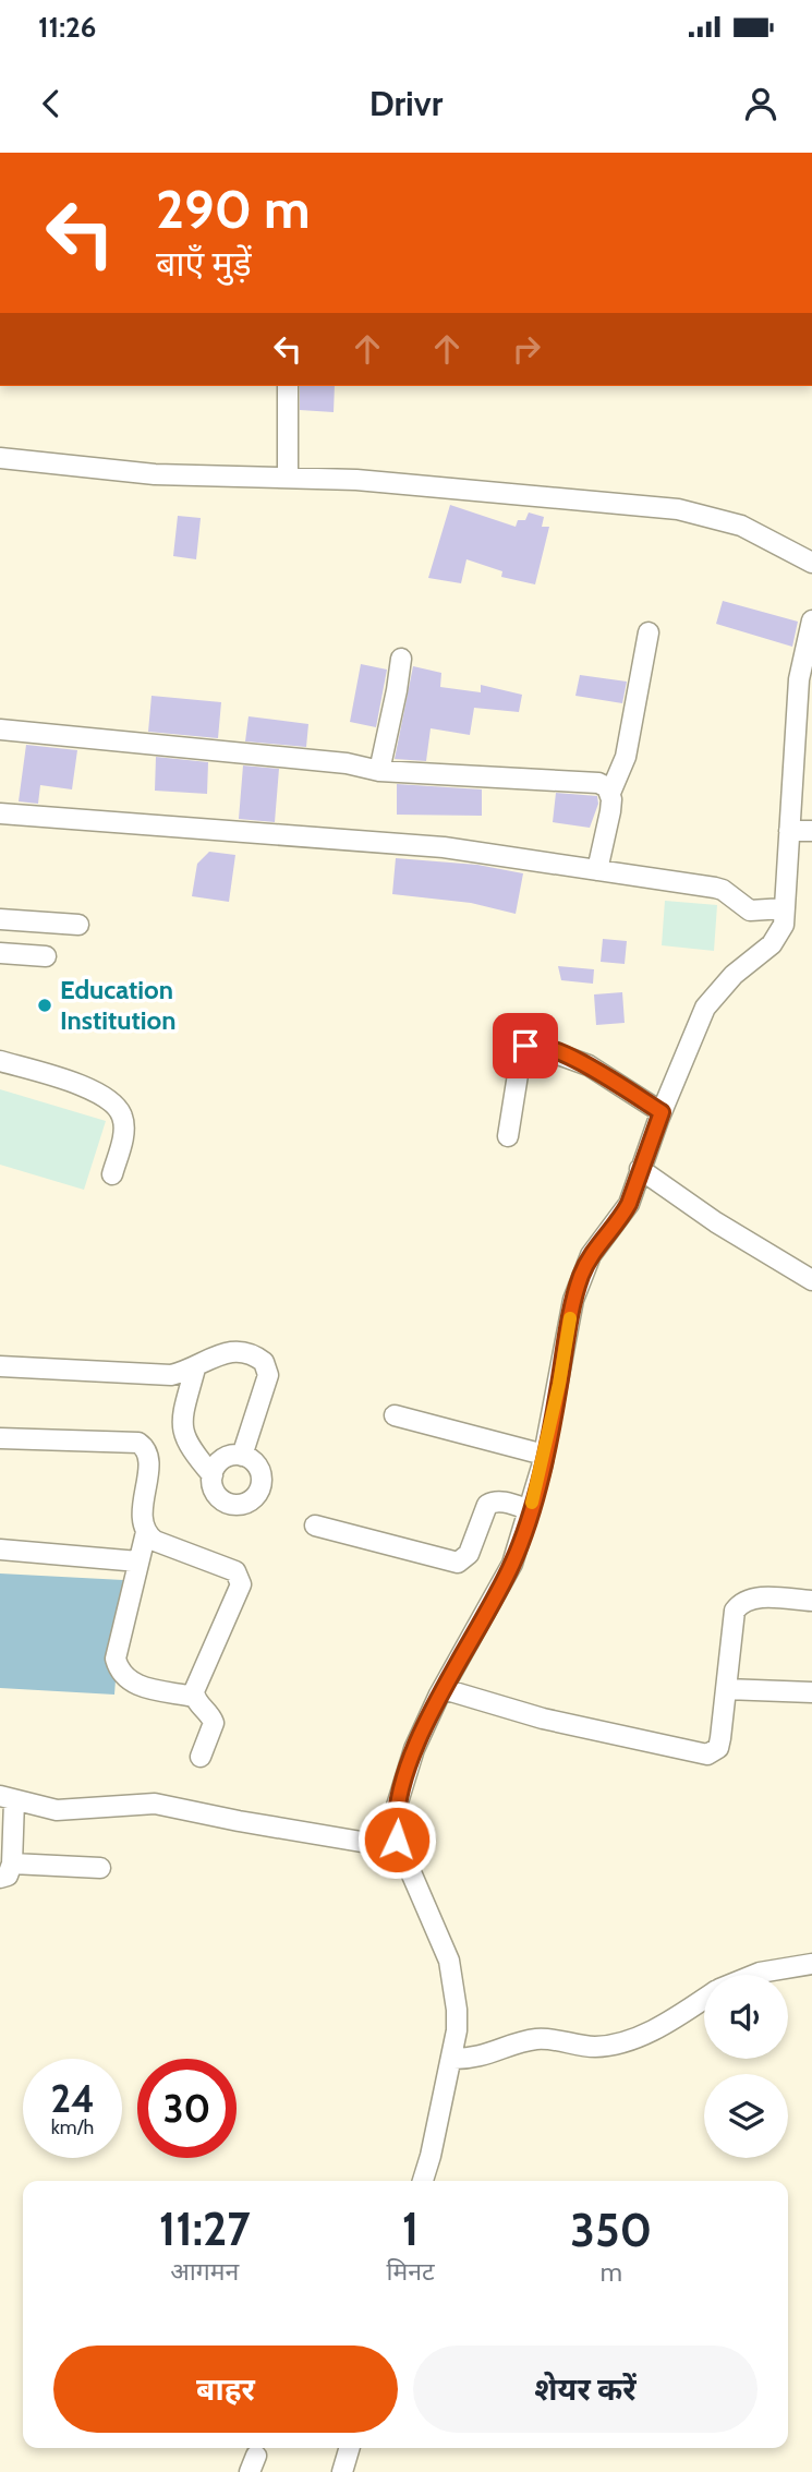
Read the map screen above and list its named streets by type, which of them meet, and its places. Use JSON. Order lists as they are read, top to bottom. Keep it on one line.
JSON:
{"places":["Education Institution"],"page":{"status":"11:26","header":"Drivr","turn":["290 m","बाएँ मुड़ें"],"speed":"24 km/h","limit":"30","eta":["11:27","आगमन","1","मिनट","350","m"],"buttons":["बाहर","शेयर करें"]}}
